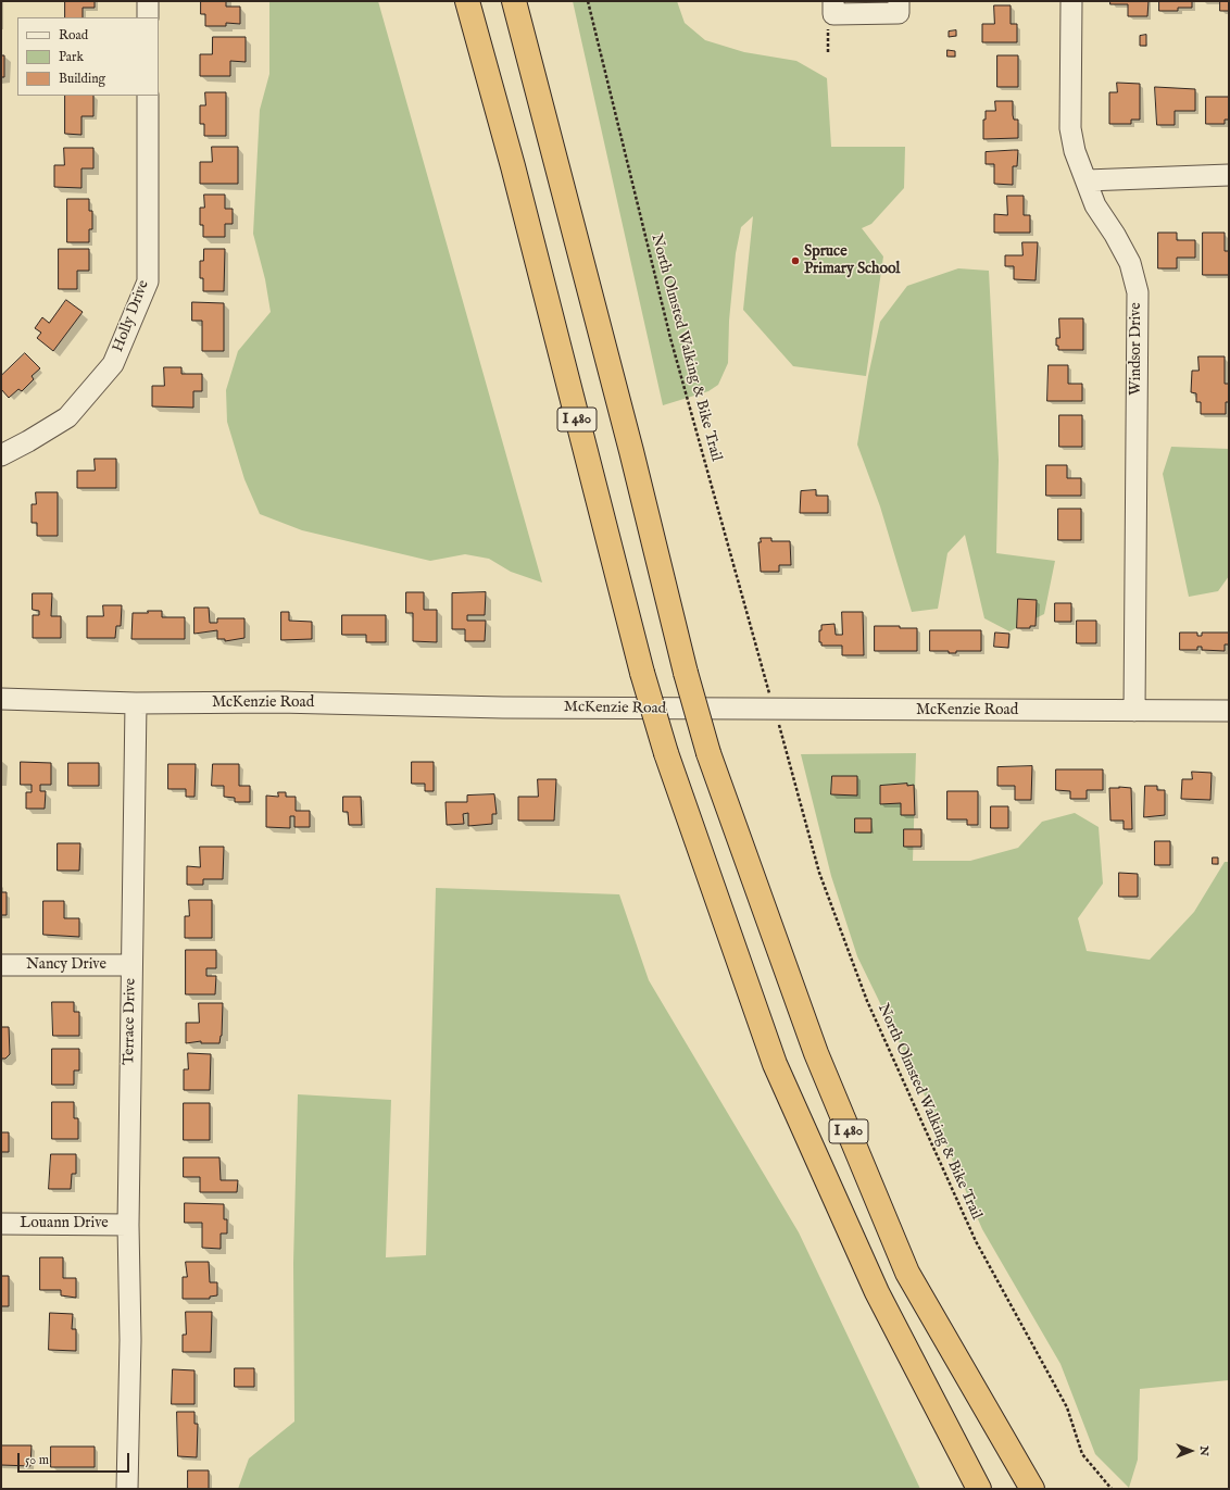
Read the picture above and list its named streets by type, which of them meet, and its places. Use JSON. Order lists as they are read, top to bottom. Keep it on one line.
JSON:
{"streets":{"highway":["I 480"],"street":["Holly Drive","Windsor Drive","McKenzie Road","Nancy Drive","Terrace Drive","Louann Drive"],"path":["North Olmsted Walking & Bike Trail"]},"crossings":[["Windsor Drive","McKenzie Road"],["McKenzie Road","Terrace Drive"],["Nancy Drive","Terrace Drive"],["Terrace Drive","Louann Drive"]],"places":["Spruce Primary School"],"legend":["Road","Park","Building"],"scale_bar":"50 m","north":"right"}
